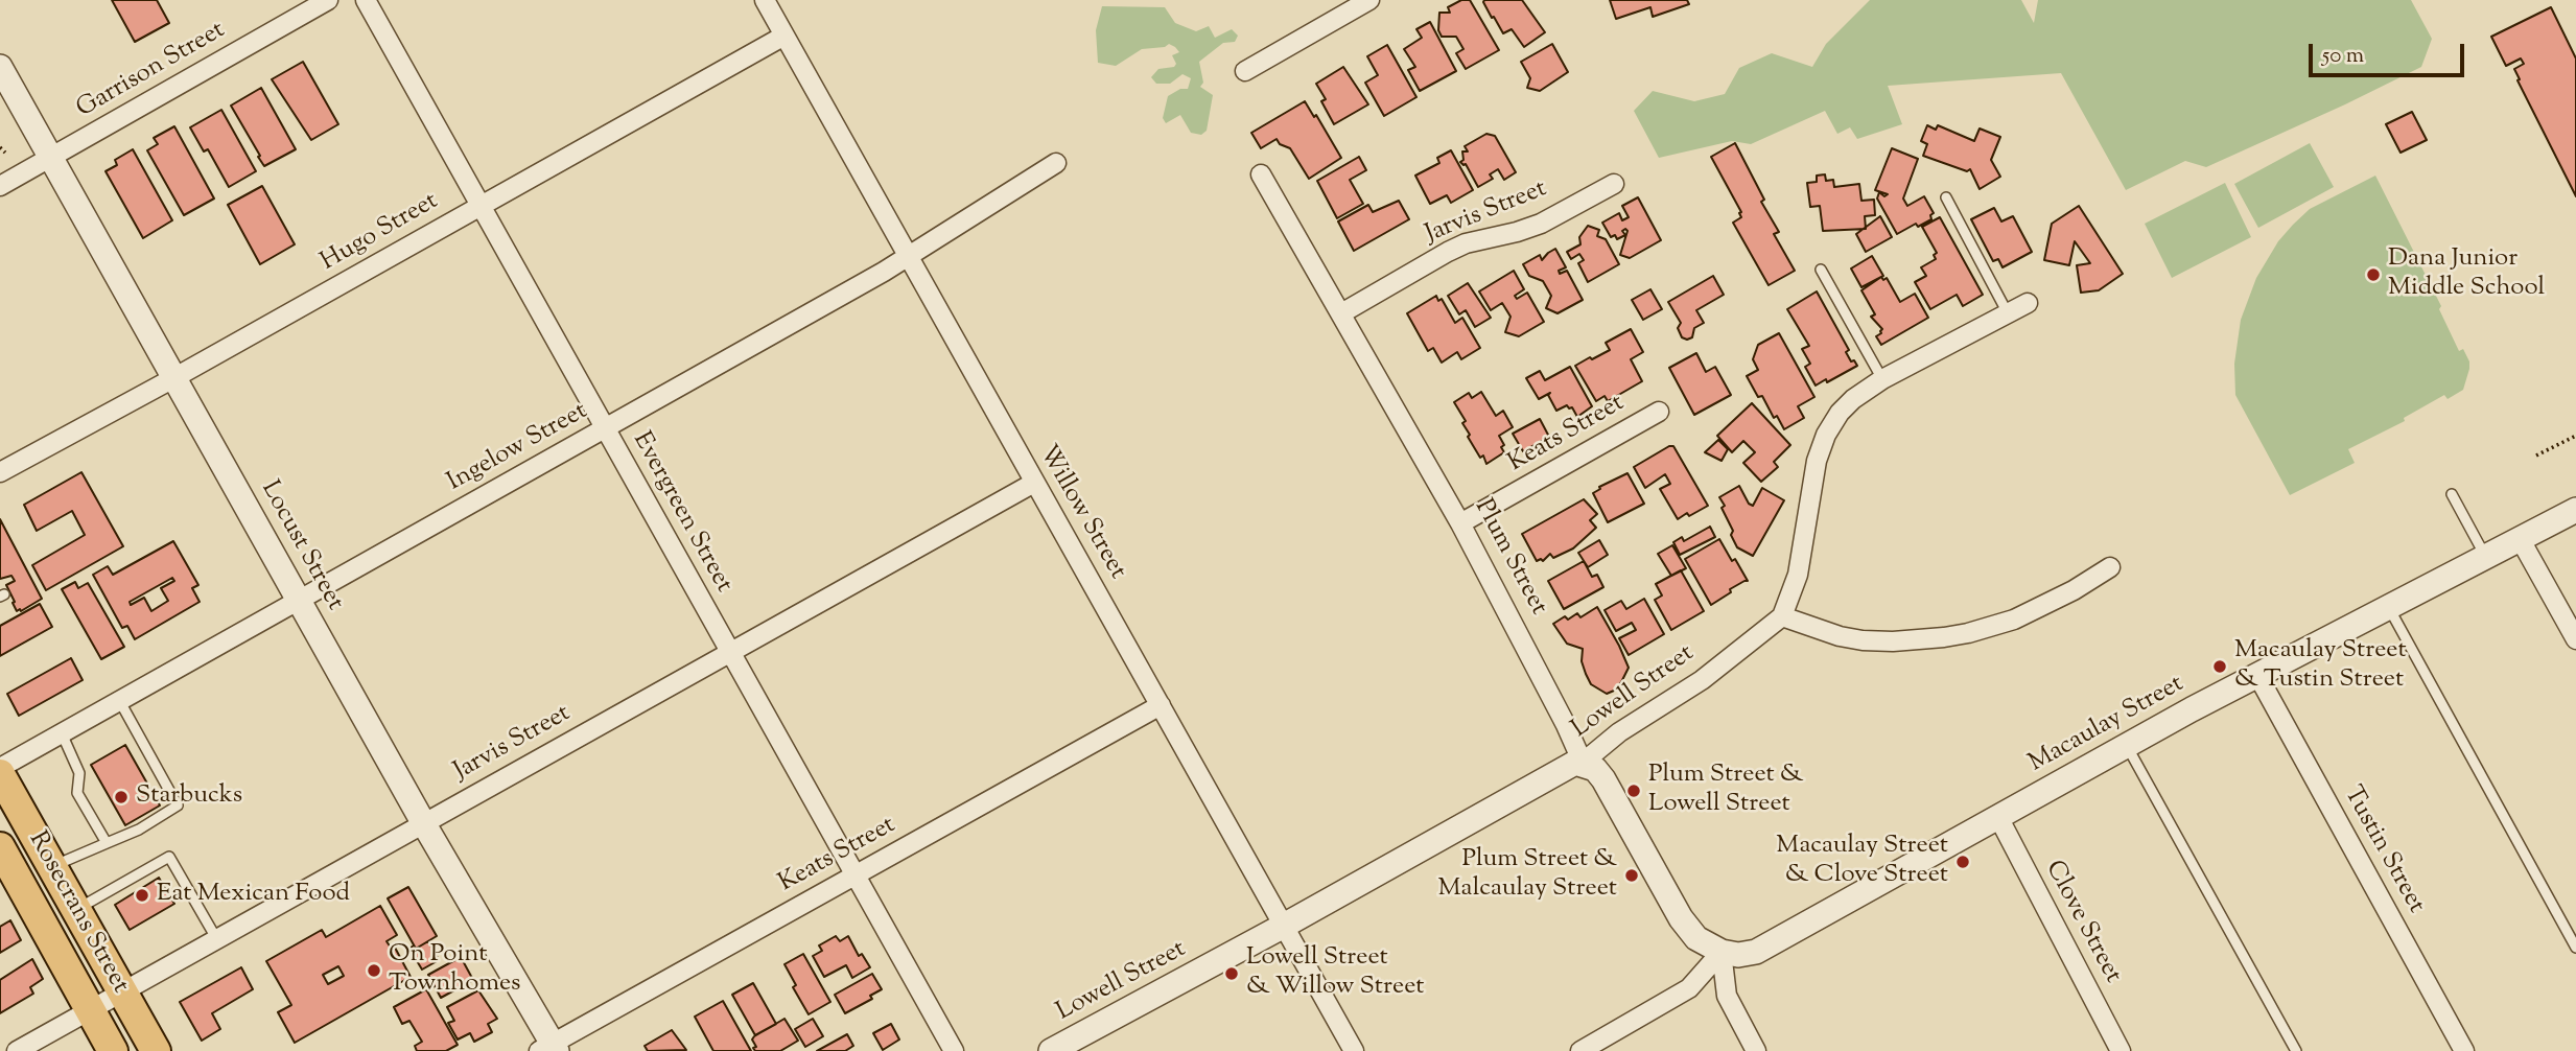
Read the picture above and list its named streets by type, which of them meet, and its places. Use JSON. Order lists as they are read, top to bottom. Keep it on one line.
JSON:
{"streets":{"main road":["Rosecrans Street"],"street":["Garrison Street","Jarvis Street","Hugo Street","Keats Street","Ingelow Street","Evergreen Street","Willow Street","Locust Street","Plum Street","Lowell Street","Macaulay Street","Tustin Street","Clove Street"]},"crossings":[["Garrison Street","Locust Street"],["Jarvis Street","Evergreen Street"],["Jarvis Street","Willow Street"],["Jarvis Street","Locust Street"],["Jarvis Street","Plum Street"],["Jarvis Street","Rosecrans Street"],["Hugo Street","Evergreen Street"],["Hugo Street","Willow Street"],["Hugo Street","Locust Street"],["Keats Street","Evergreen Street"],["Keats Street","Willow Street"],["Keats Street","Locust Street"],["Keats Street","Plum Street"],["Ingelow Street","Evergreen Street"],["Ingelow Street","Willow Street"],["Ingelow Street","Locust Street"],["Willow Street","Lowell Street"],["Plum Street","Lowell Street"],["Plum Street","Macaulay Street"],["Macaulay Street","Tustin Street"],["Macaulay Street","Clove Street"]],"places":["Dana Junior Middle School","Macaulay Street & Tustin Street","Plum Street & Lowell Street","Starbucks","Macaulay Street & Clove Street","Plum Street & Malcaulay Street","Eat Mexican Food","On Point Townhomes","Lowell Street & Willow Street"],"scale_bar":"50 m"}
